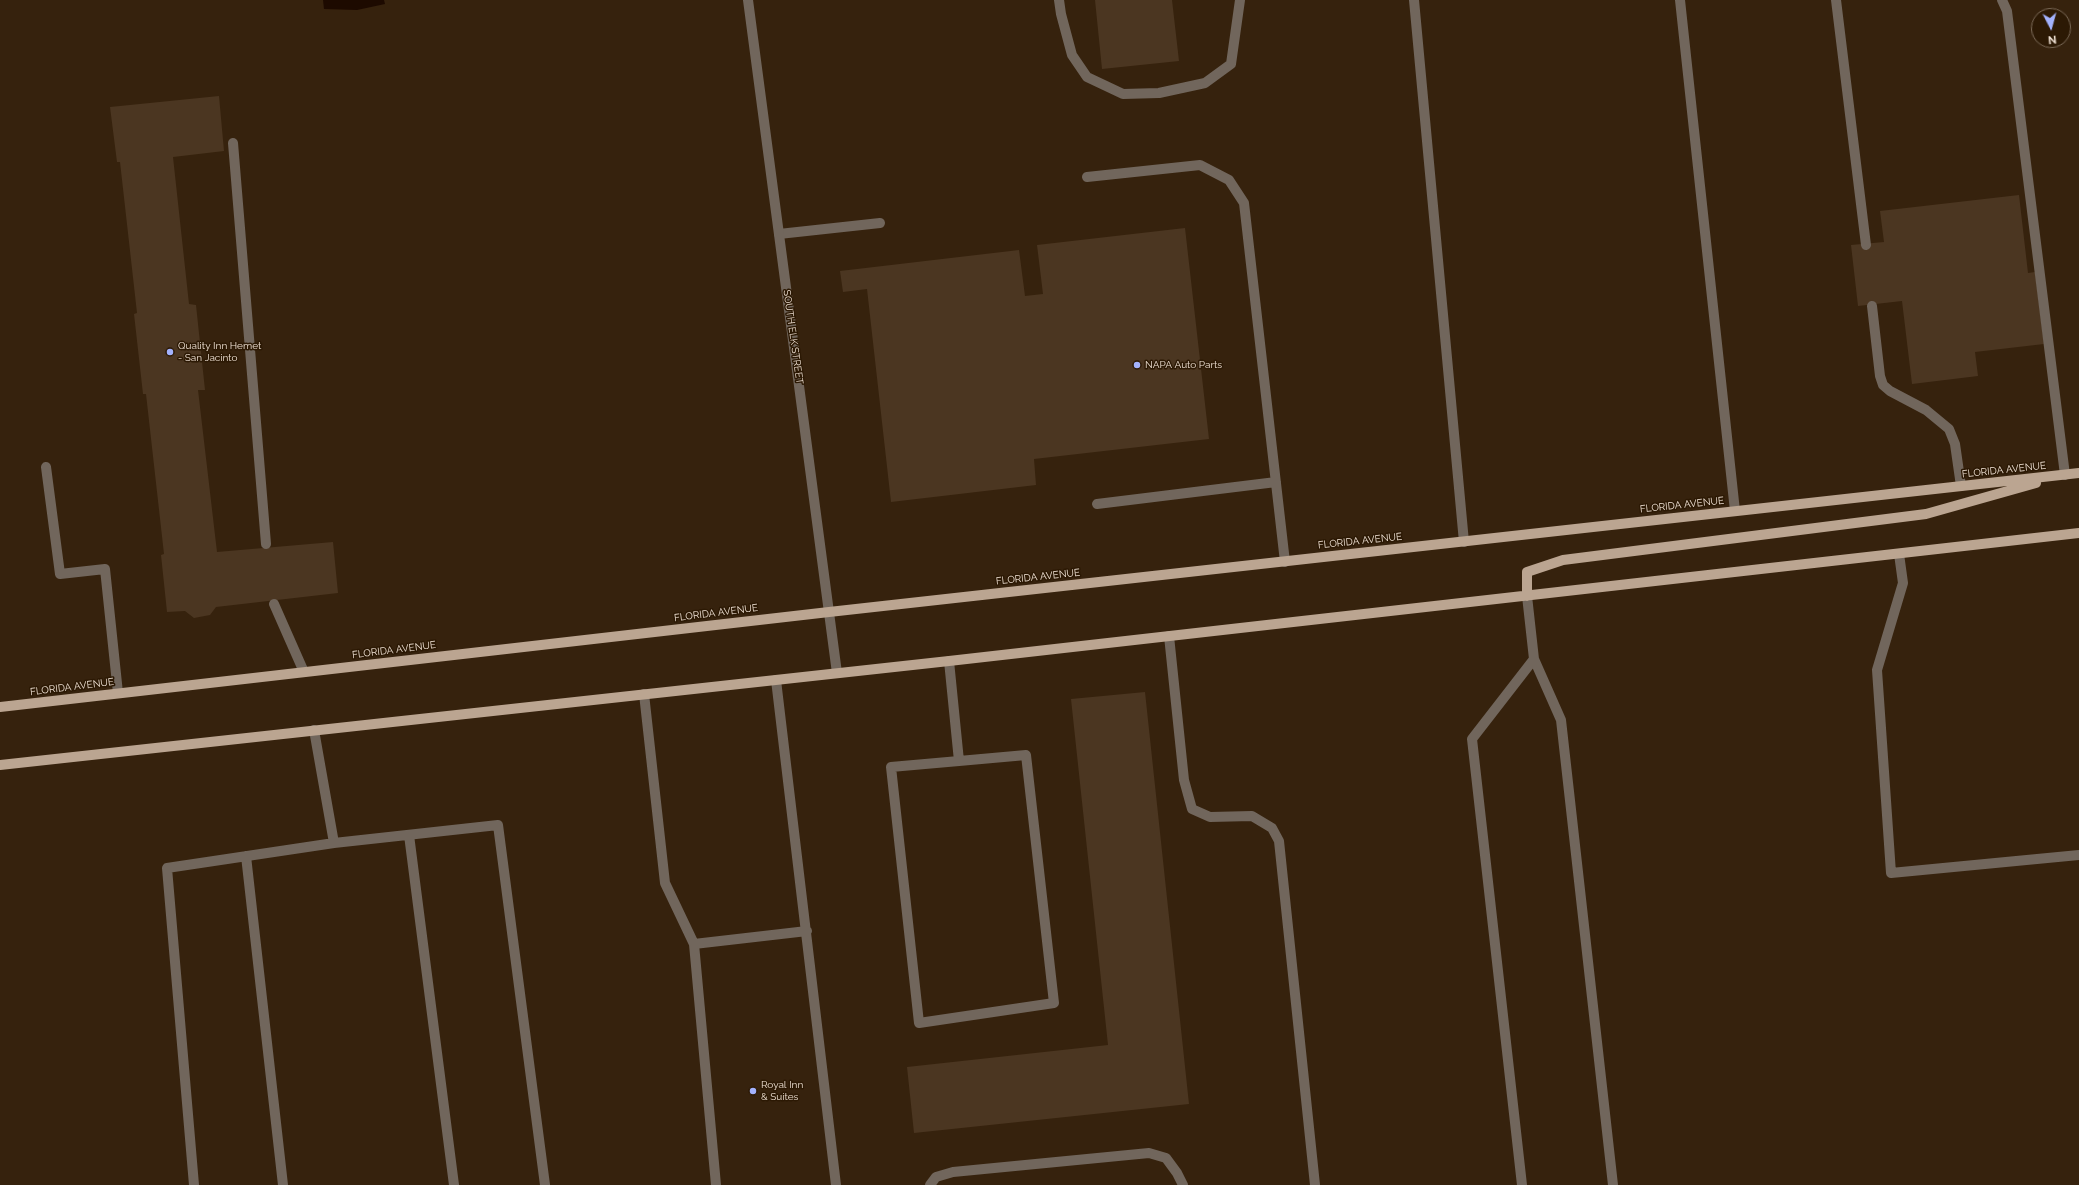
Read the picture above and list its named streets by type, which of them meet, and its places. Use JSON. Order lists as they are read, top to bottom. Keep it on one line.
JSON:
{"streets":{"main road":["FLORIDA AVENUE"],"street":["SOUTH ELK STREET"]},"crossings":[["SOUTH ELK STREET","FLORIDA AVENUE"]],"places":["Quality Inn Hemet - San Jacinto","NAPA Auto Parts","Royal Inn & Suites"],"north":"bottom"}
